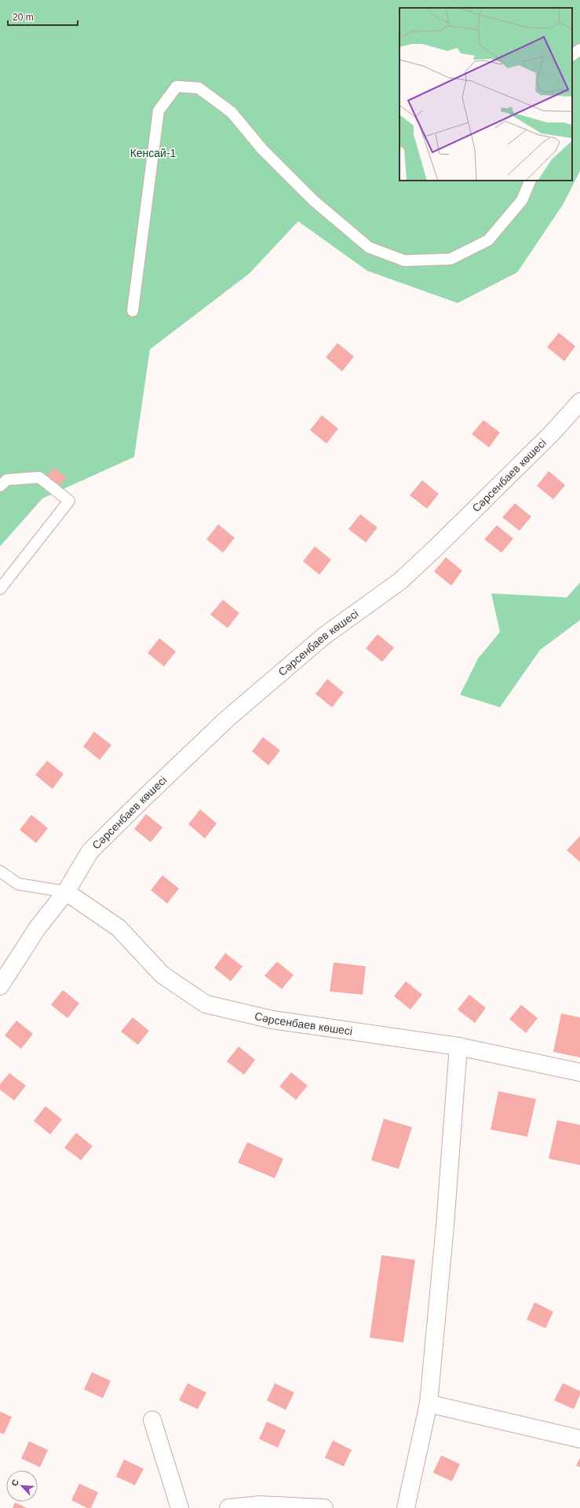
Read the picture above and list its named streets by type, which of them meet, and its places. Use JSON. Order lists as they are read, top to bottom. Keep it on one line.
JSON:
{"streets":{"street":["Сәрсенбаев көшесі"]},"parks":["Кенсай-1"],"scale_bar":"20 m","north":"top left"}
